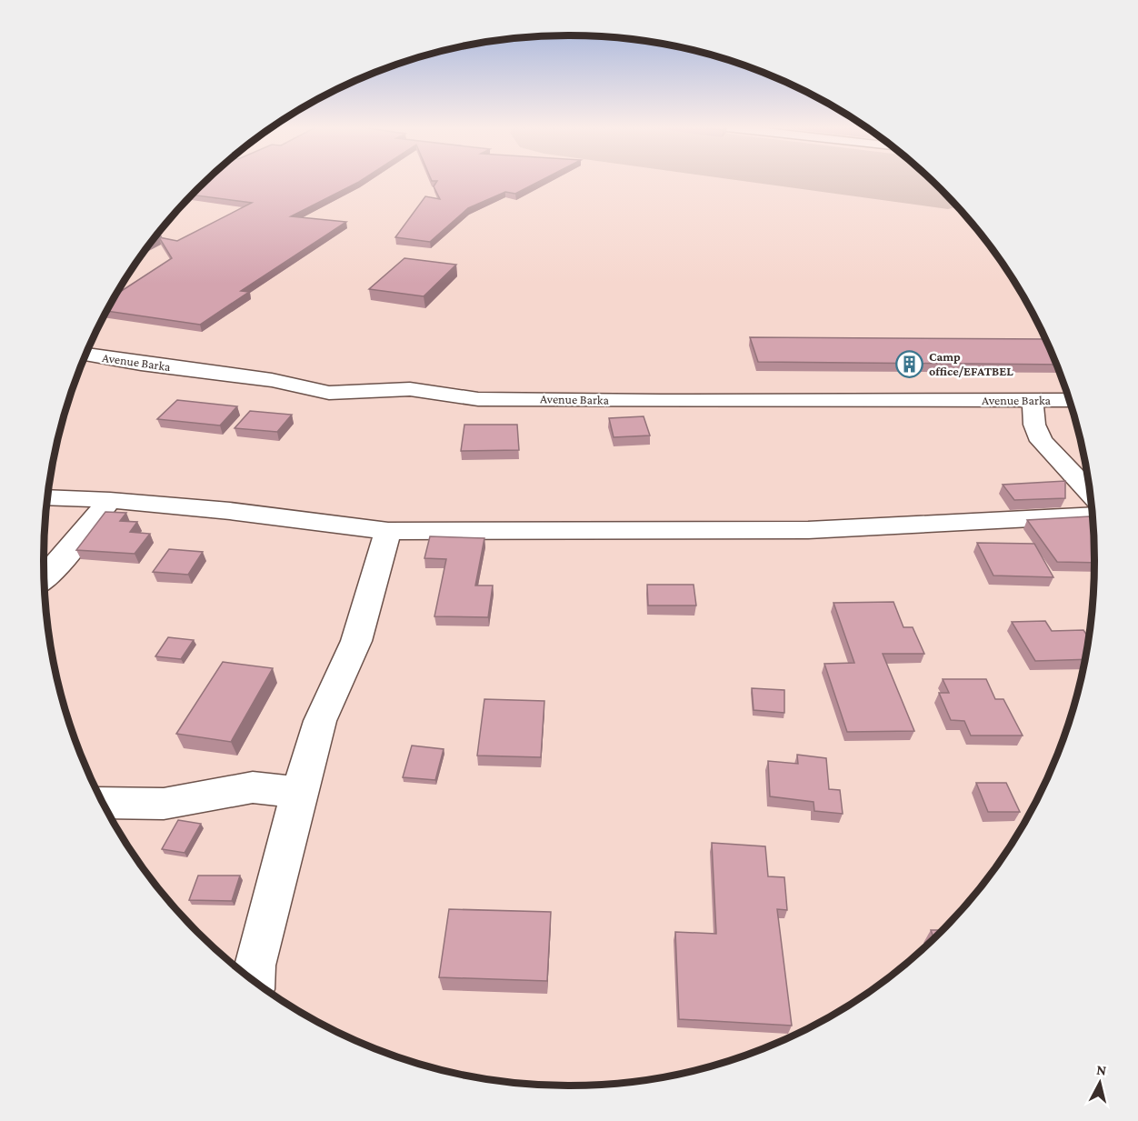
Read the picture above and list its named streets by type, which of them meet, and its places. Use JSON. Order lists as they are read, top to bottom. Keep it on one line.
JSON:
{"streets":{"street":["Avenue Barka"]},"places":{"building":["Camp office/EFATBEL"]},"north":"top"}
